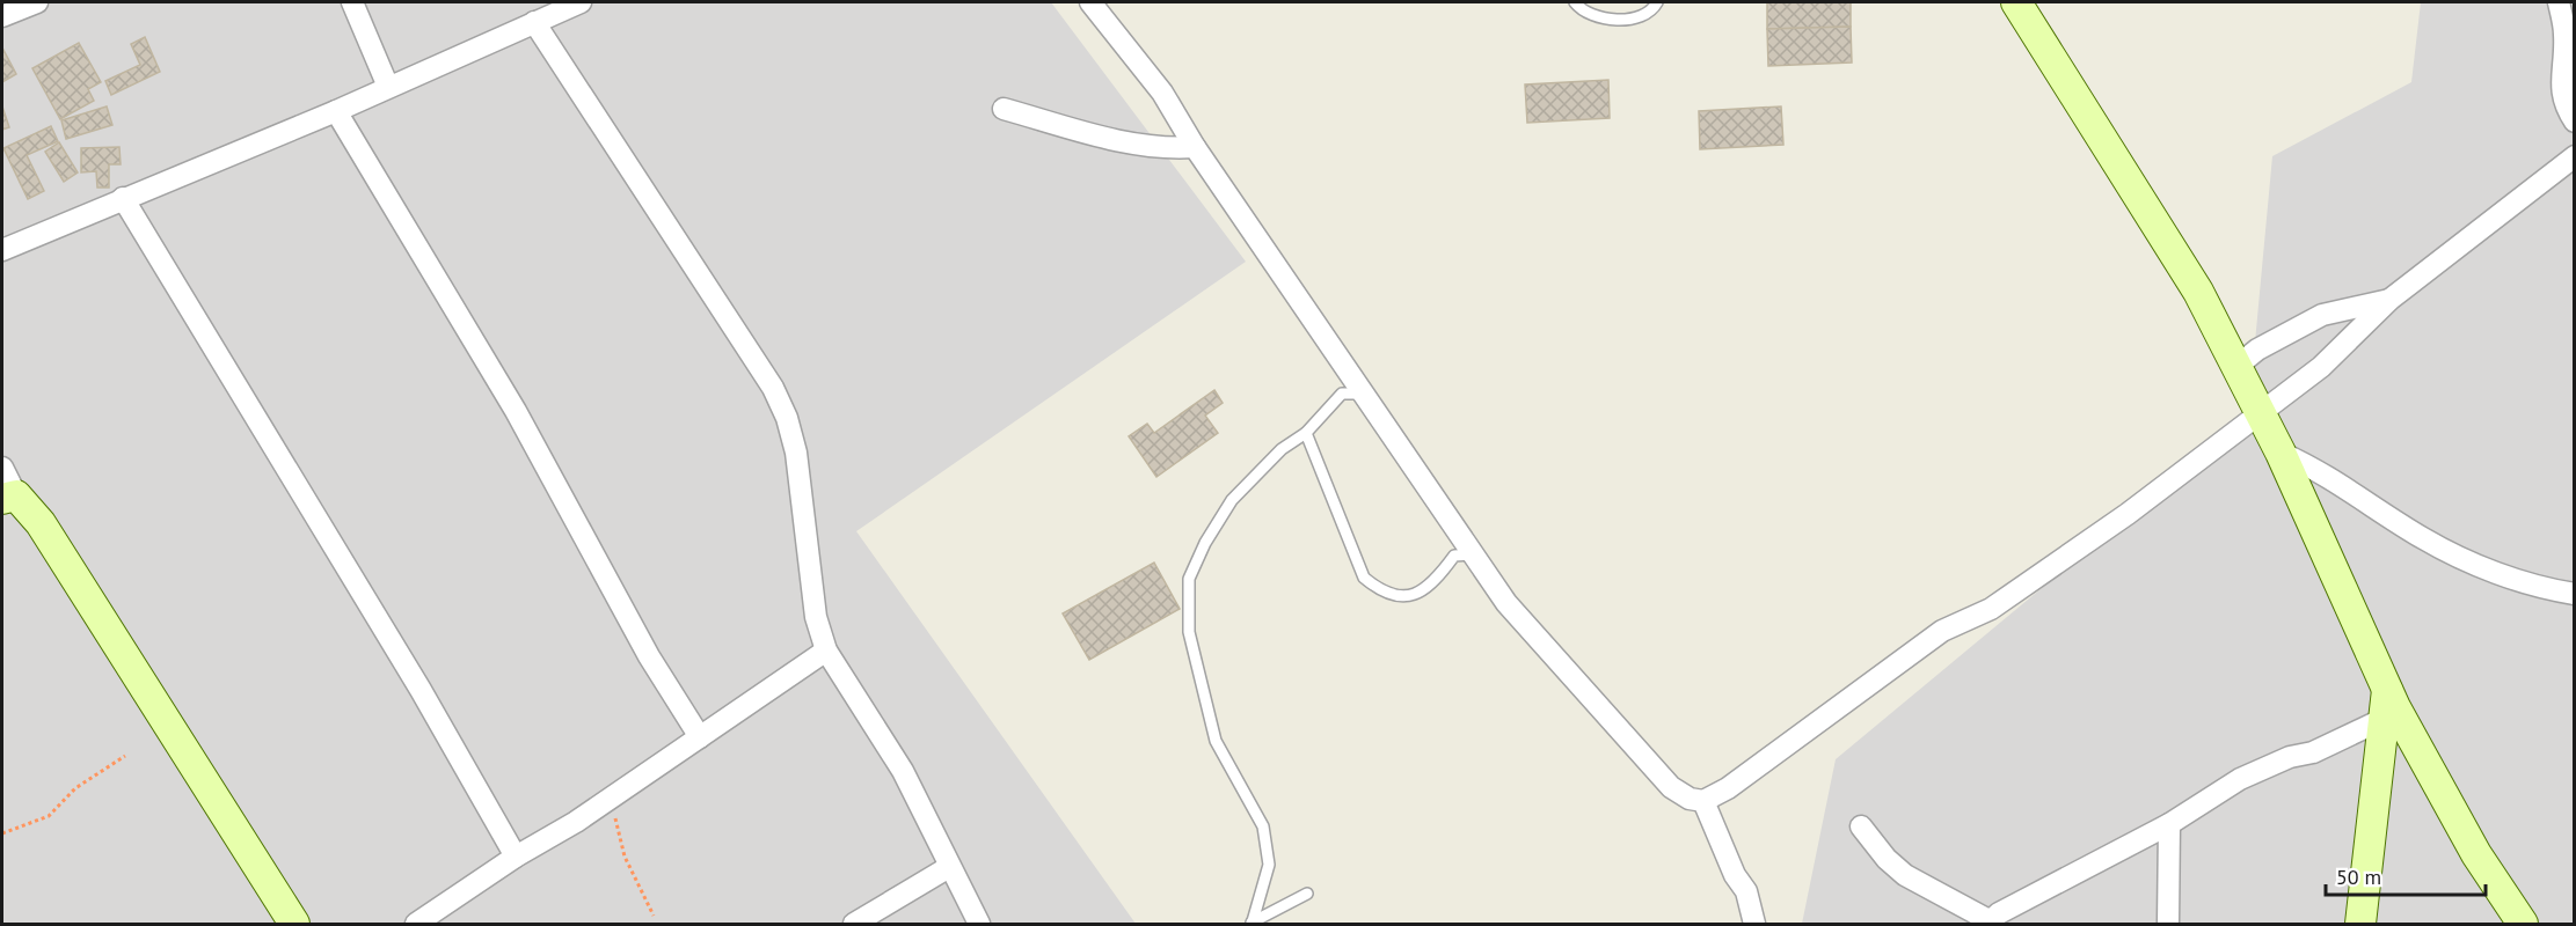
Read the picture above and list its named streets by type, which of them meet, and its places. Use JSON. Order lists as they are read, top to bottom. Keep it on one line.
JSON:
{"scale_bar":"50 m"}
